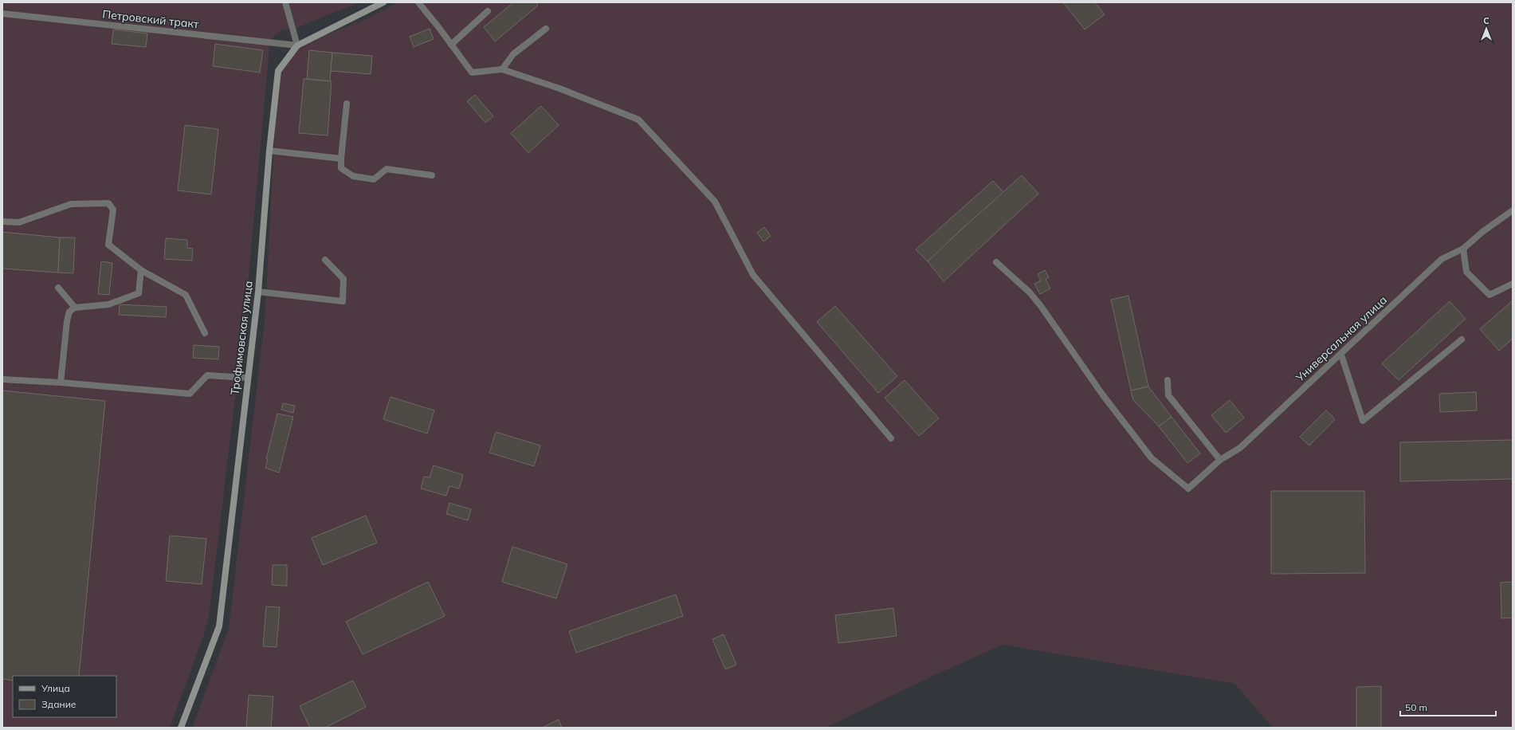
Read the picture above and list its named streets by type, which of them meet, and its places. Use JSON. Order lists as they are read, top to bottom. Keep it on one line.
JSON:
{"streets":{"street":["Петровский тракт","Трофимовская улица","Универсальная улица"]},"crossings":[["Петровский тракт","Трофимовская улица"]],"legend":["Улица","Здание"],"scale_bar":"50 m","north":"top"}
